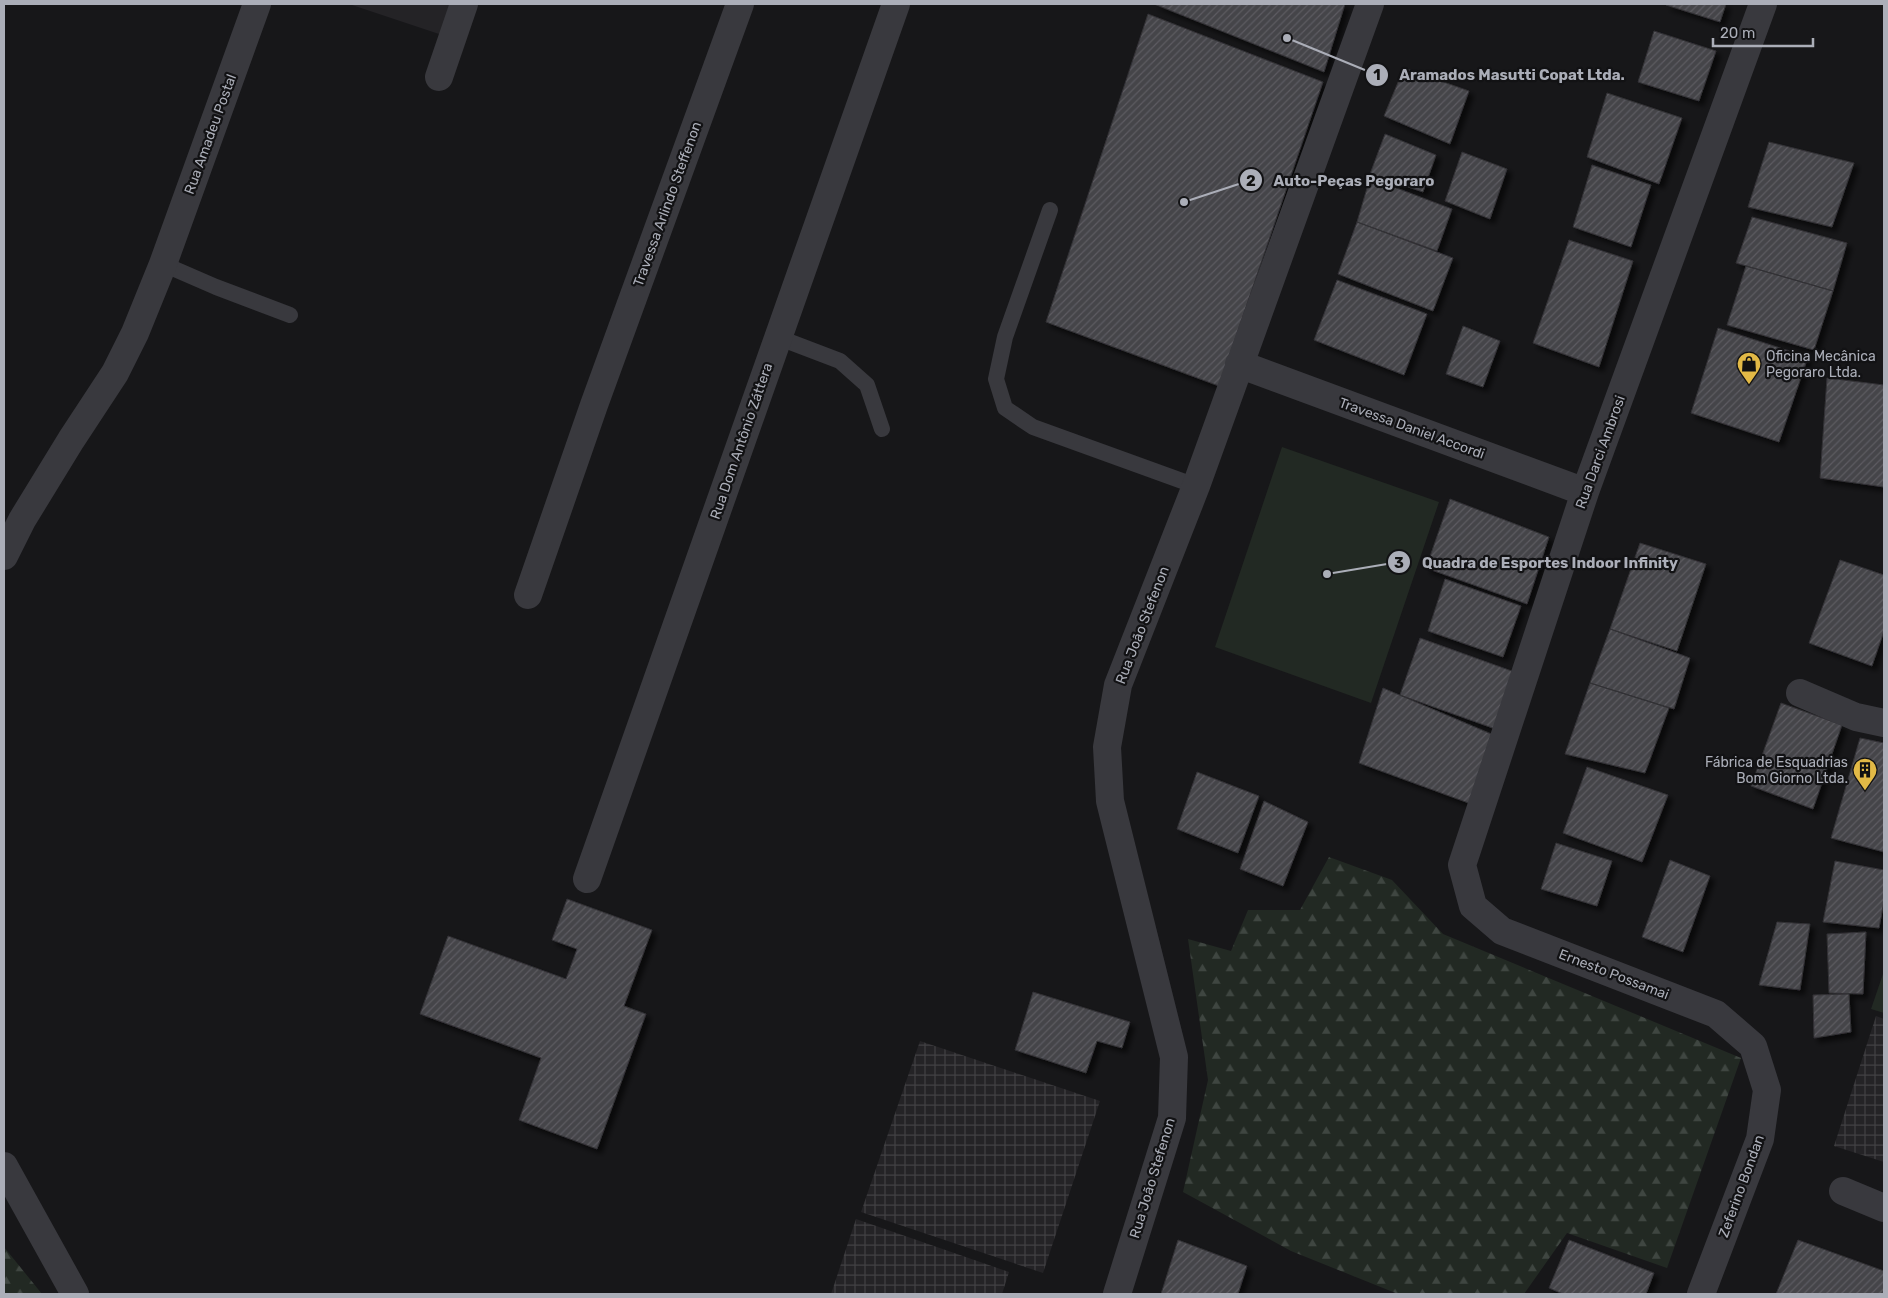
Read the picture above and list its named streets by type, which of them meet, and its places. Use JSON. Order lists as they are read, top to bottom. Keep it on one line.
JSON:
{"streets":{"street":["Rua Amadeu Postal","Travessa Arlindo Steffenon","Travessa Daniel Accordi","Rua Dom Antônio Záttera","Rua Darci Ambrosi","Rua João Stefenon","Ernesto Possamai","Zeferino Bondan"]},"crossings":[["Travessa Daniel Accordi","Rua Darci Ambrosi"],["Travessa Daniel Accordi","Rua João Stefenon"],["Rua Darci Ambrosi","Ernesto Possamai"],["Ernesto Possamai","Zeferino Bondan"]],"places":{"other":["Aramados Masutti Copat Ltda.","Auto-Peças Pegoraro","Quadra de Esportes Indoor Infinity"],"shop":["Oficina Mecânica Pegoraro Ltda."],"building":["Fábrica de Esquadrias Bom Giorno Ltda."]},"scale_bar":"20 m"}
